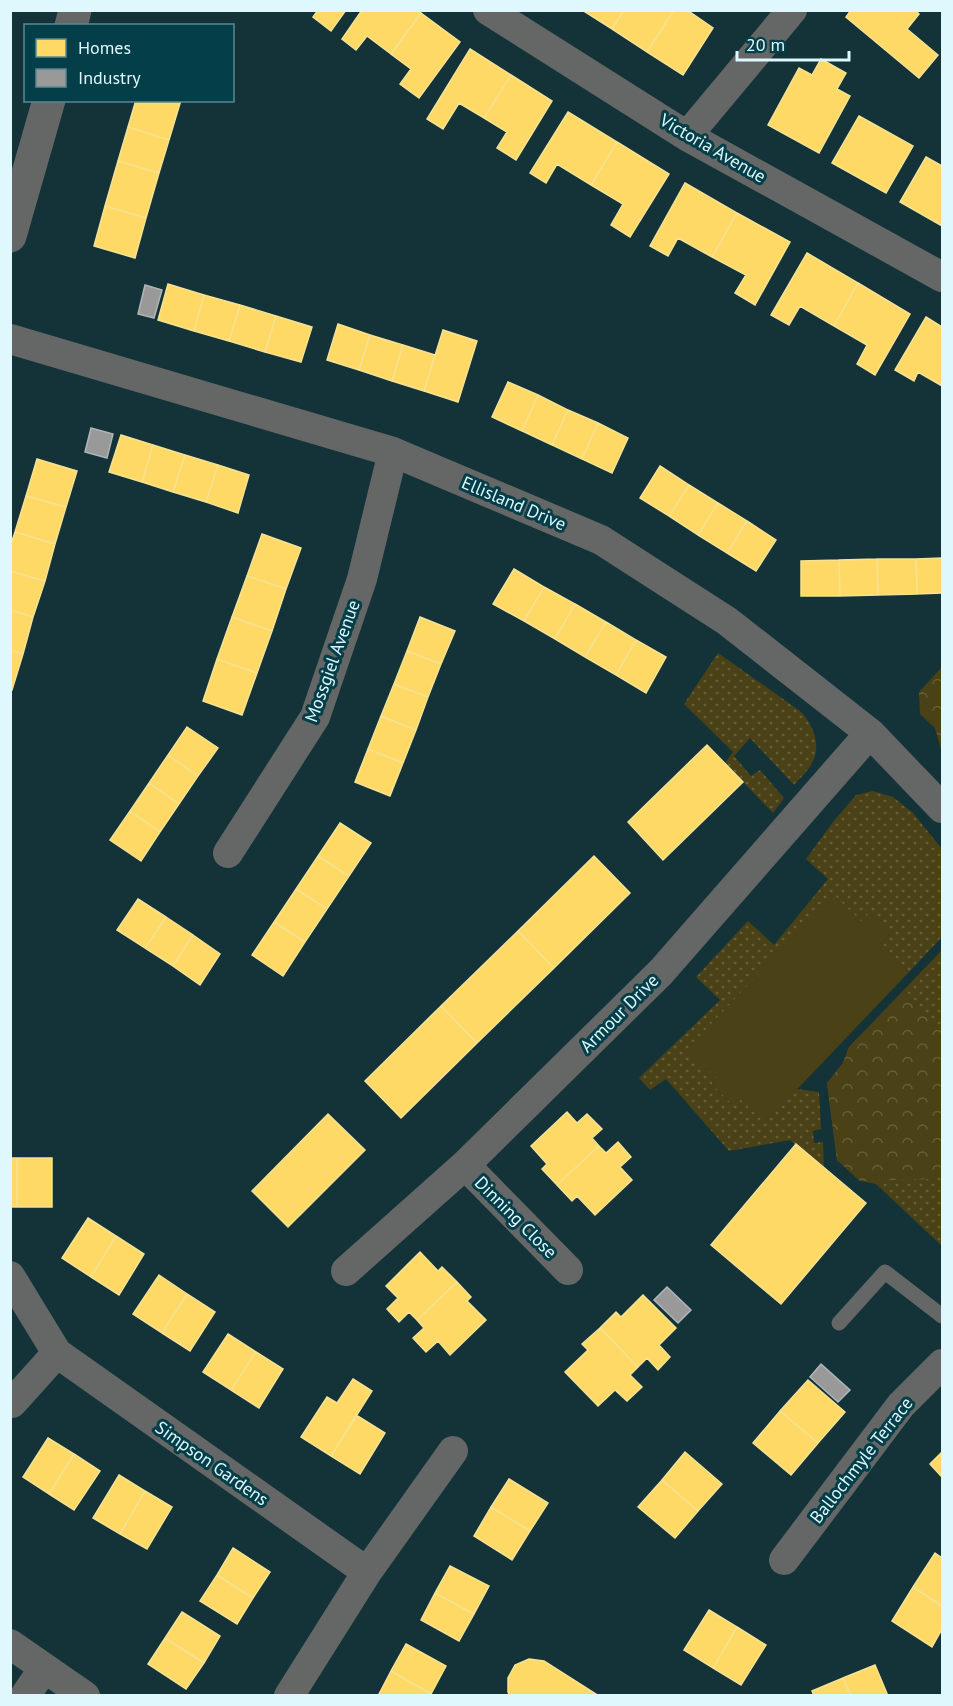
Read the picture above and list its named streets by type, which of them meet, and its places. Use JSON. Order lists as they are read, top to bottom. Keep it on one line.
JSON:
{"streets":{"street":["Victoria Avenue","Ellisland Drive","Mossgiel Avenue","Armour Drive","Dinning Close","Ballochmyle Terrace","Simpson Gardens"]},"crossings":[["Ellisland Drive","Mossgiel Avenue"],["Ellisland Drive","Armour Drive"],["Armour Drive","Dinning Close"]],"legend":["Homes","Industry"],"scale_bar":"20 m"}
